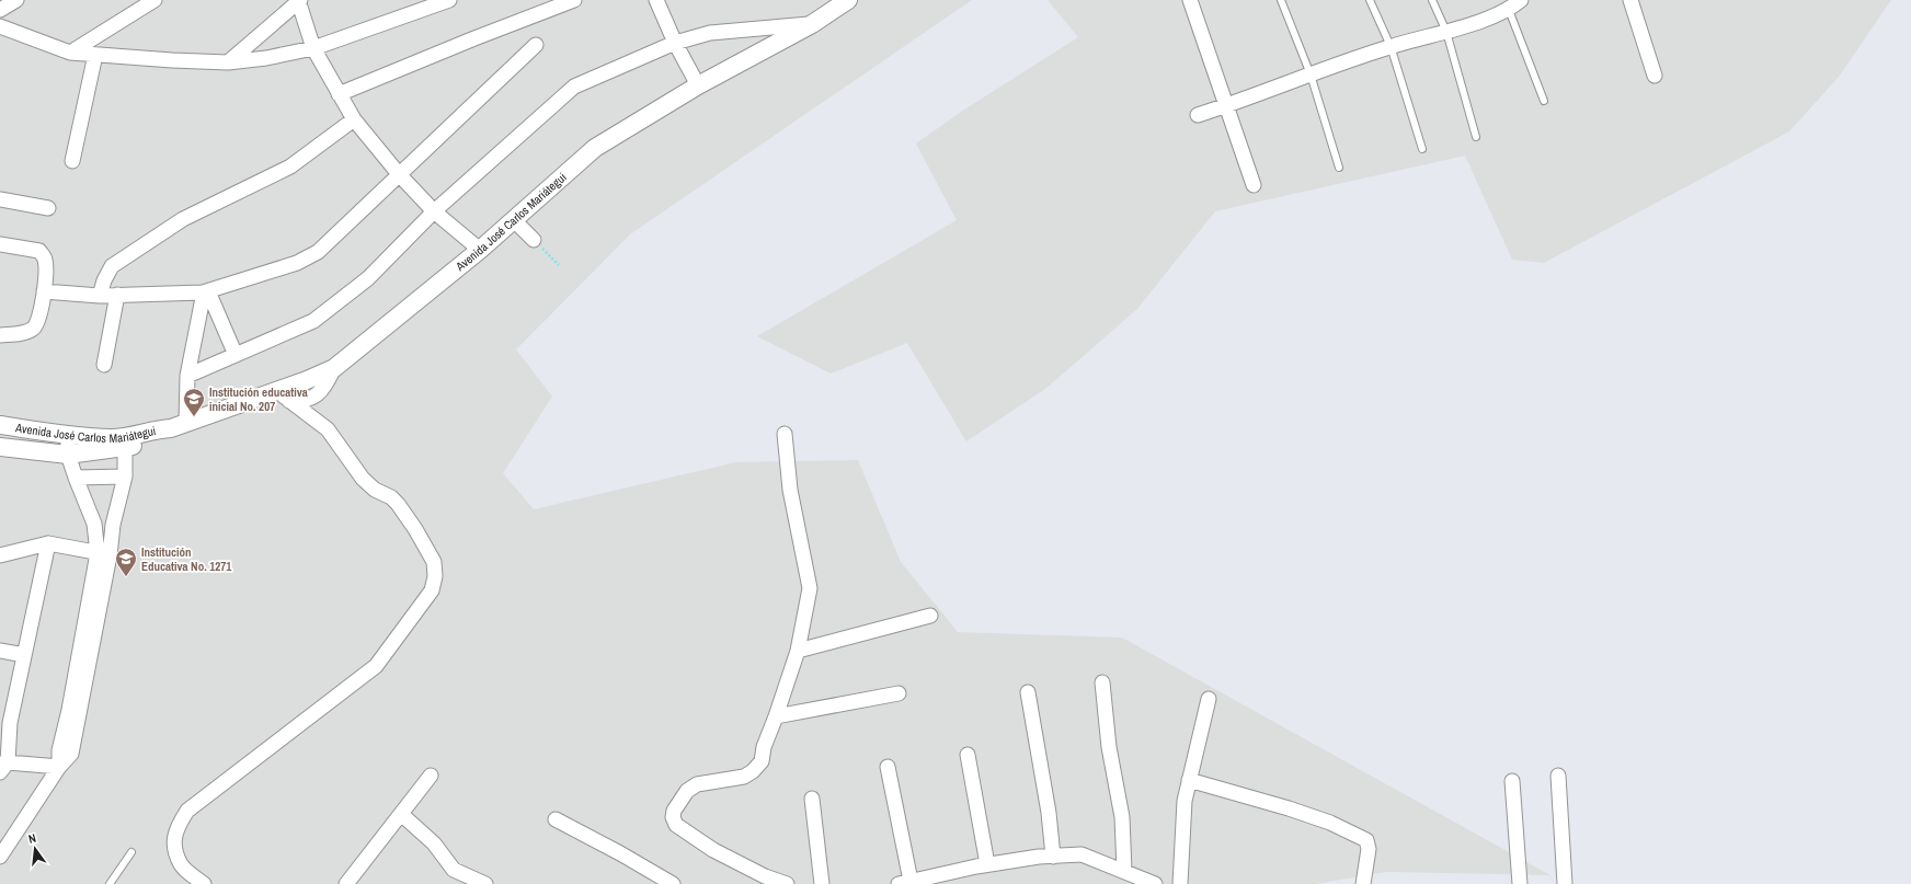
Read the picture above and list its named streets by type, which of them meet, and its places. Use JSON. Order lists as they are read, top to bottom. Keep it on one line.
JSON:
{"streets":{"street":["Avenida José Carlos Mariátegui"]},"places":{"school or university":["Institución educativa inicial No. 207","Institución Educativa No. 1271"]},"north":"top"}
